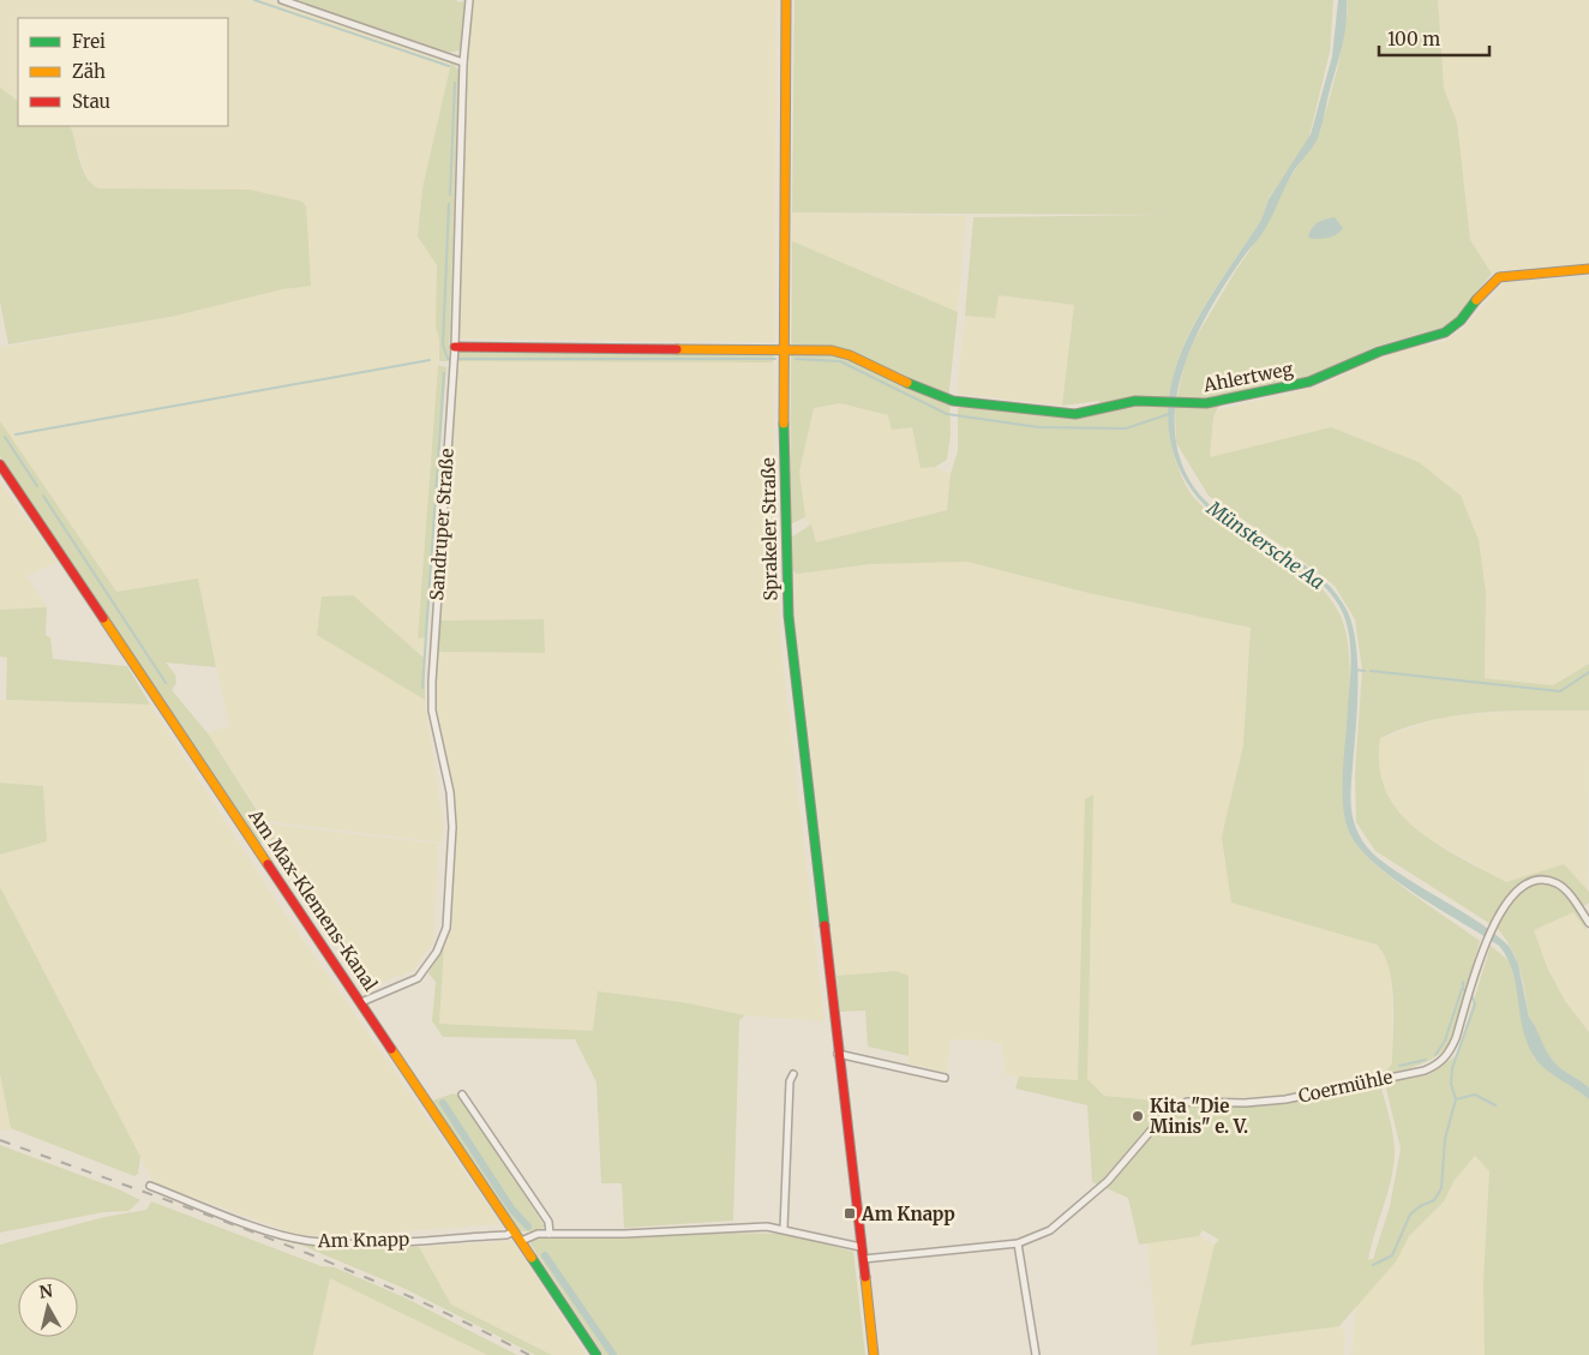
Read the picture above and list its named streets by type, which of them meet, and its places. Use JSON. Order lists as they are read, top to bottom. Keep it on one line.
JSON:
{"streets":{"main road":["Ahlertweg","Sprakeler Straße","Am Max-Klemens-Kanal"],"street":["Sandruper Straße","Coermühle","Am Knapp"]},"crossings":[["Ahlertweg","Sandruper Straße"],["Ahlertweg","Sprakeler Straße"],["Sandruper Straße","Am Max-Klemens-Kanal"],["Sprakeler Straße","Coermühle"],["Am Max-Klemens-Kanal","Am Knapp"]],"water":["Münstersche Aa"],"places":{"other":["Kita \"Die Minis\" e. V."],"transit":["Am Knapp"]},"legend":["Frei","Zäh","Stau"],"scale_bar":"100 m","north":"top"}
